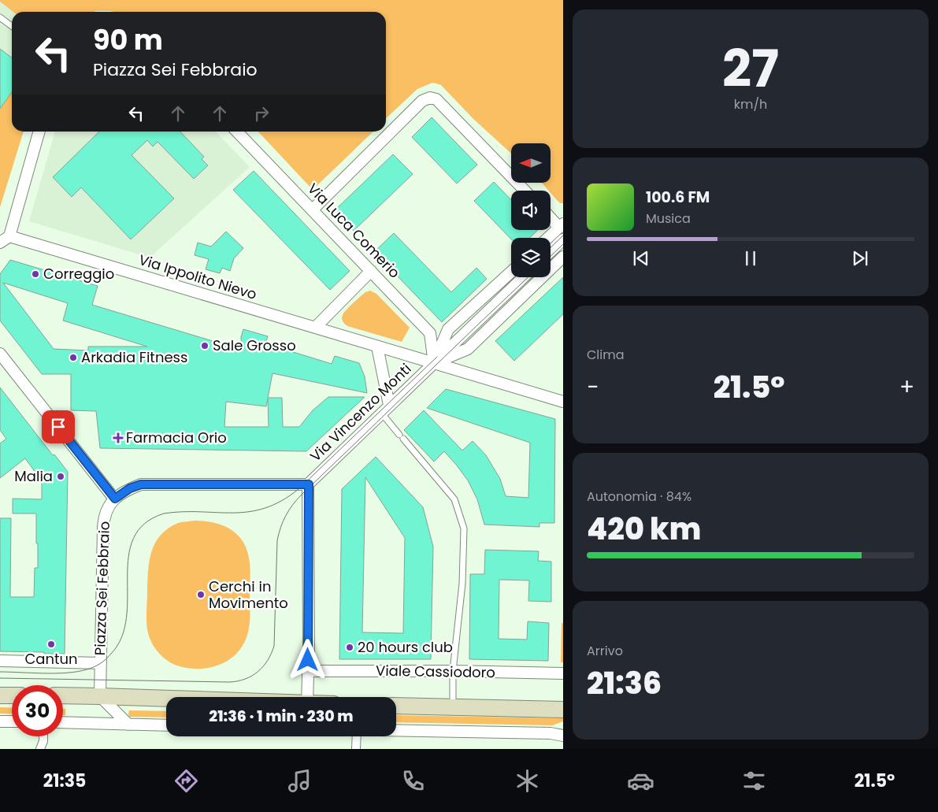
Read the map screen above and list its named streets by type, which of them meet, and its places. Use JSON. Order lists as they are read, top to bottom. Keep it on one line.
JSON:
{"streets":{"street":["Via Luca Comerio","Via Ippolito Nievo","Via Vincenzo Monti","Piazza Sei Febbraio","Viale Cassiodoro"]},"crossings":[["Via Luca Comerio","Via Ippolito Nievo"],["Via Luca Comerio","Via Vincenzo Monti"],["Via Ippolito Nievo","Via Vincenzo Monti"],["Via Vincenzo Monti","Piazza Sei Febbraio"]],"places":{"other":["Correggio","Sale Grosso","Arkadia Fitness","Malia","Cerchi in Movimento","Cantun","20 hours club"],"health":["Farmacia Orio"]},"north":"left","page":{"tile":[["27","km/h"],"Clima",["Autonomia · 84%","420 km"],["Arrivo","21:36"]],"turn":["90 m","Piazza Sei Febbraio"],"song":["100.6 FM","Musica"],"heat":["−","21.5°","+"],"limit":"30","trip":"21:36 · 1 min · 230 m","tabs":["21:35","21.5°"]}}
